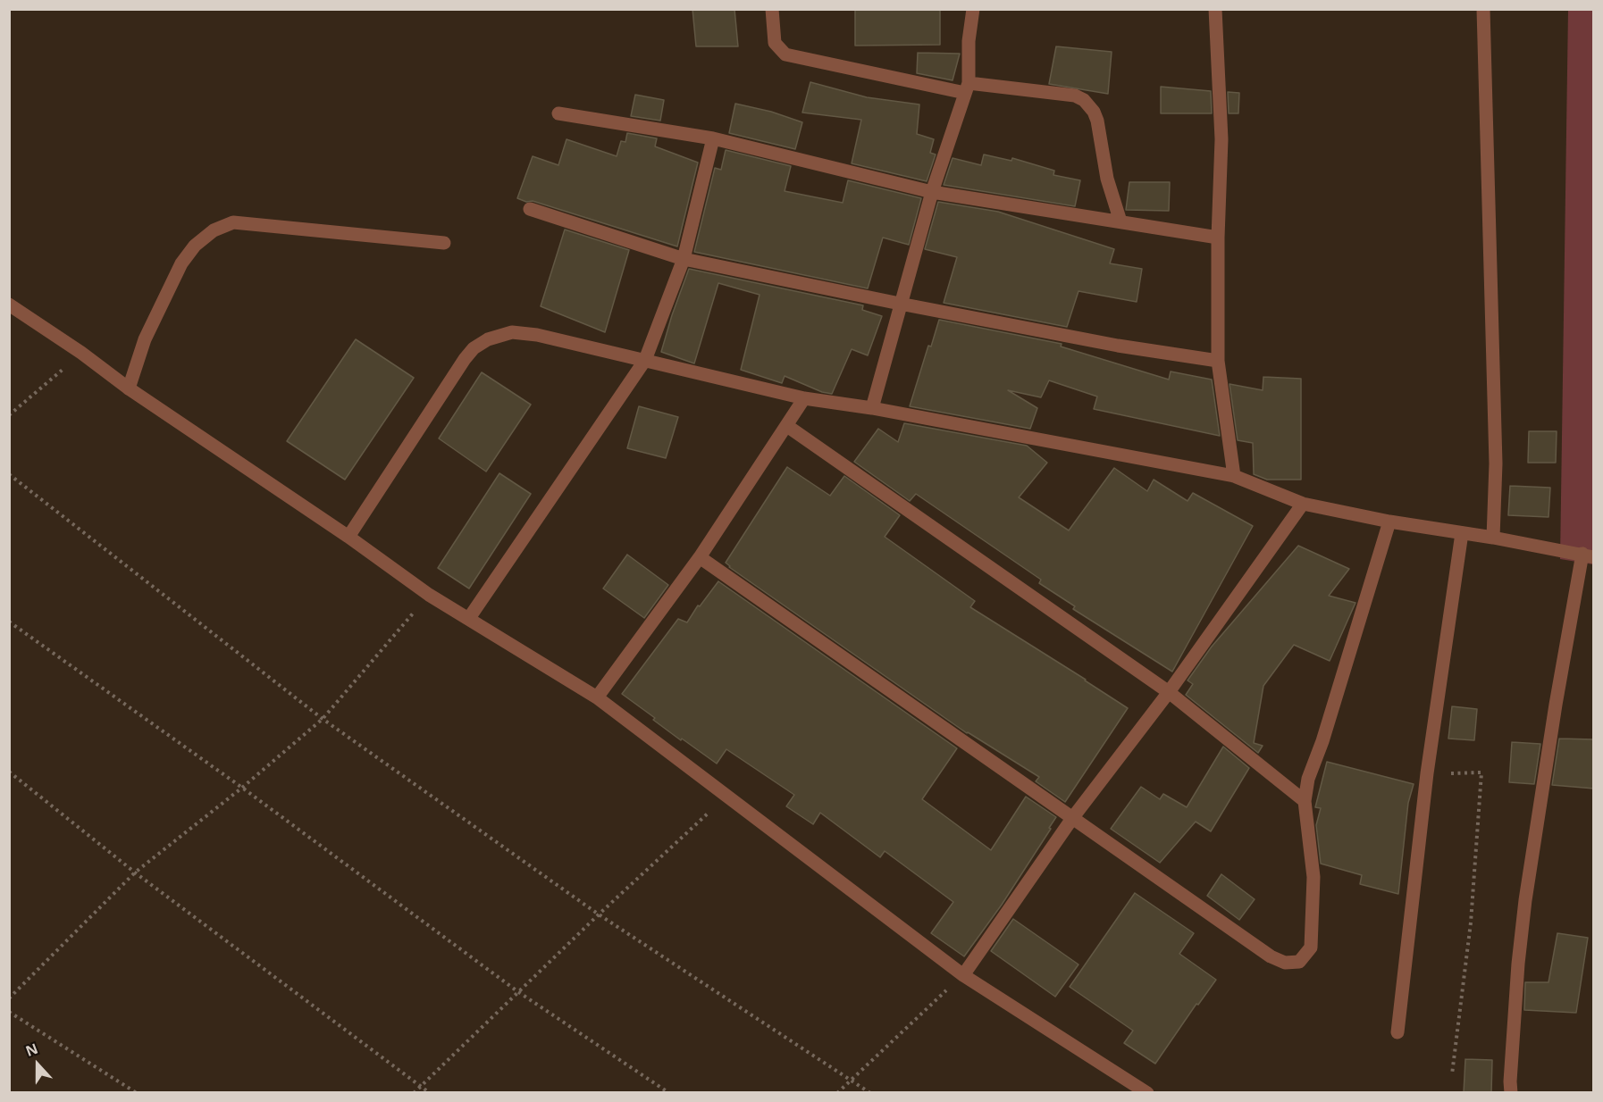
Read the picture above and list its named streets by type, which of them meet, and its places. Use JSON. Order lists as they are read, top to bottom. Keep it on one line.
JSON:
{"north":"top"}
